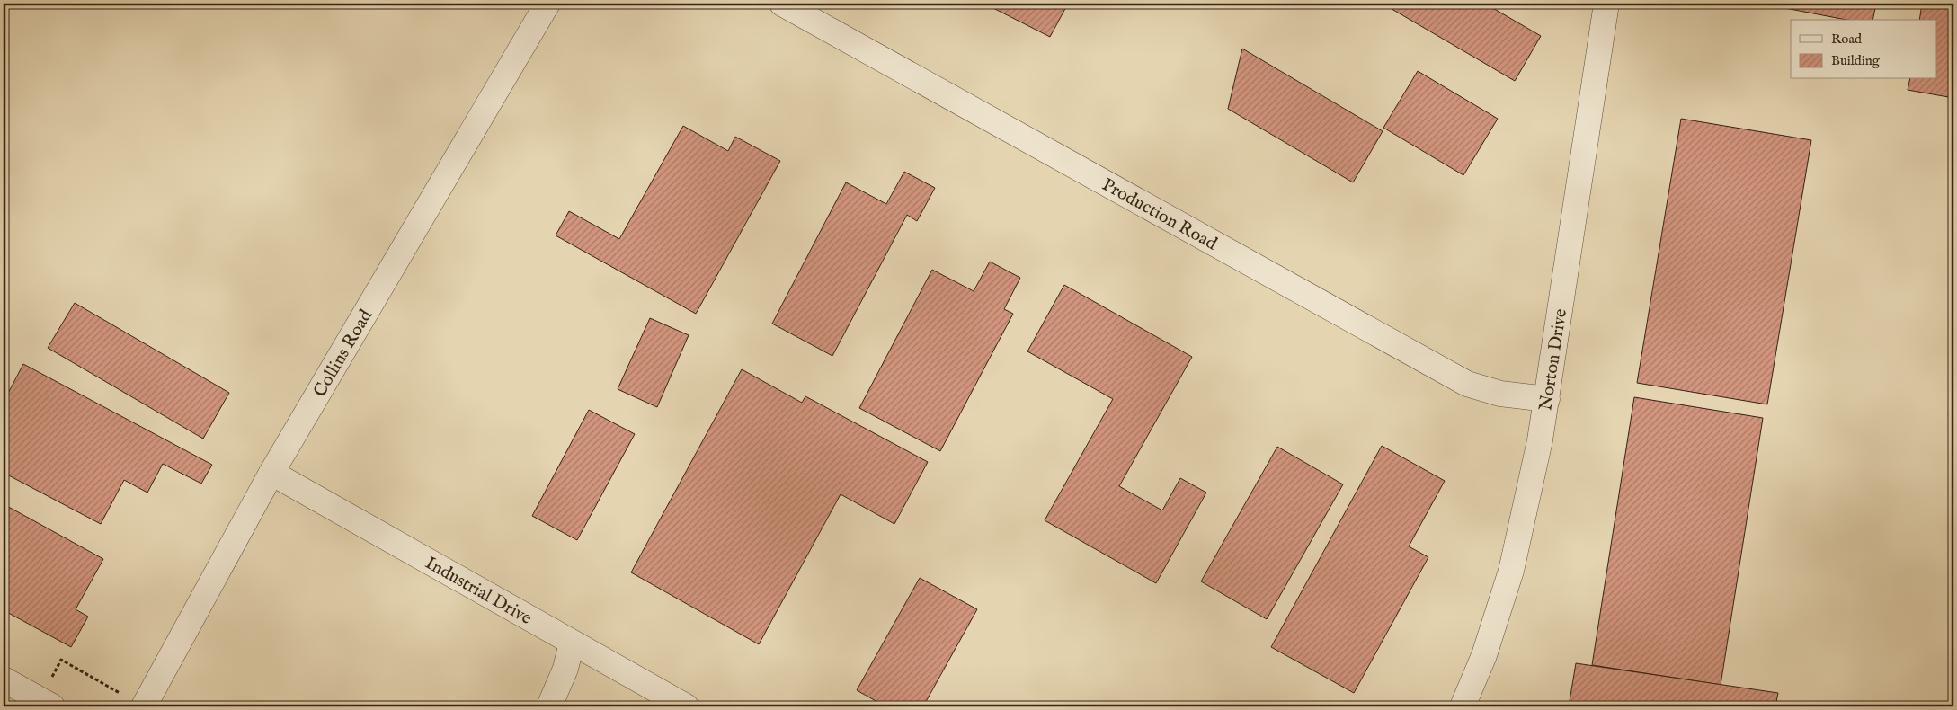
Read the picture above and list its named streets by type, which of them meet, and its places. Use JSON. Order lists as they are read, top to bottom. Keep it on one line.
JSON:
{"streets":{"street":["Production Road","Collins Road","Norton Drive","Industrial Drive"]},"crossings":[["Production Road","Norton Drive"],["Collins Road","Industrial Drive"]],"legend":["Road","Building"]}
